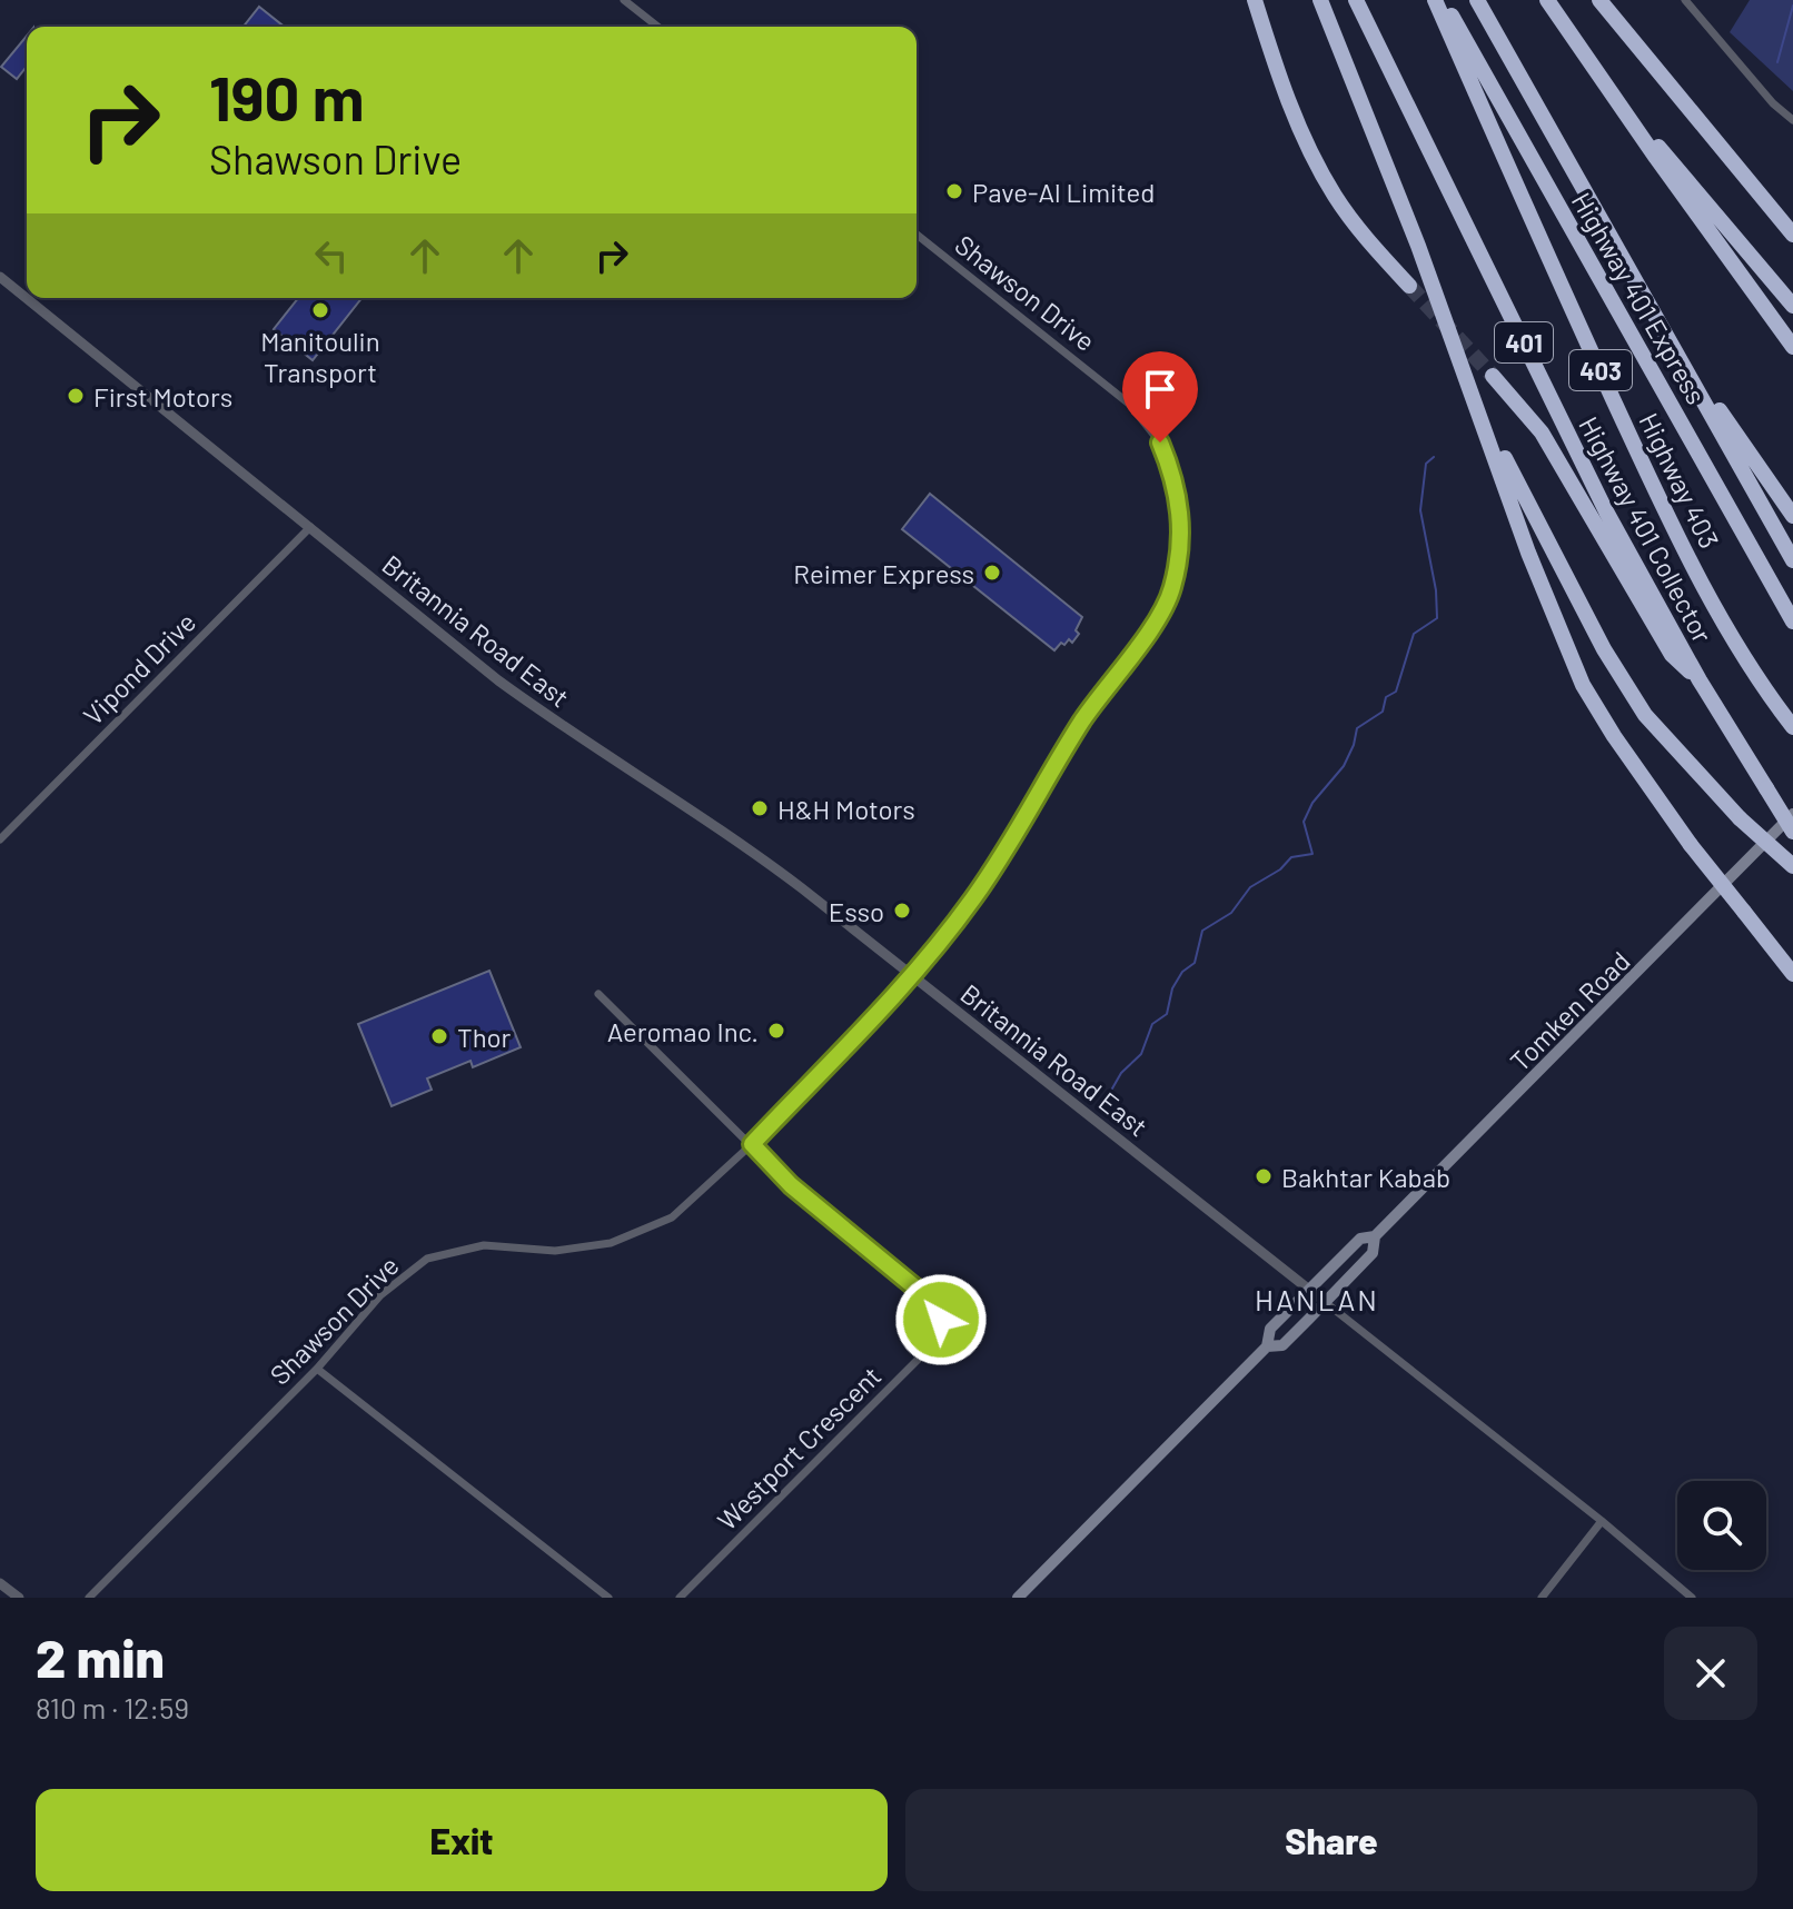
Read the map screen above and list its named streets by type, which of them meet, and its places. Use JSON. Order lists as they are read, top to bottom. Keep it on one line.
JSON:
{"streets":{"highway":["Highway 401 Express","401","403","Highway 403","Highway 401 Collector"],"main road":["Tomken Road"],"street":["Shawson Drive","Britannia Road East","Vipond Drive","Westport Crescent"]},"crossings":[["Shawson Drive","Britannia Road East"],["Shawson Drive","Westport Crescent"],["Britannia Road East","Vipond Drive"],["Britannia Road East","Tomken Road"]],"districts":["HANLAN"],"places":["Pave-Al Limited","Manitoulin Transport","First Motors","Reimer Express","H&H Motors","Esso","Aeromao Inc.","Thor","Bakhtar Kabab"],"page":{"turn":["190 m","Shawson Drive"],"heading":["2 min","810 m · 12:59"],"buttons":["Exit","Share"]}}
